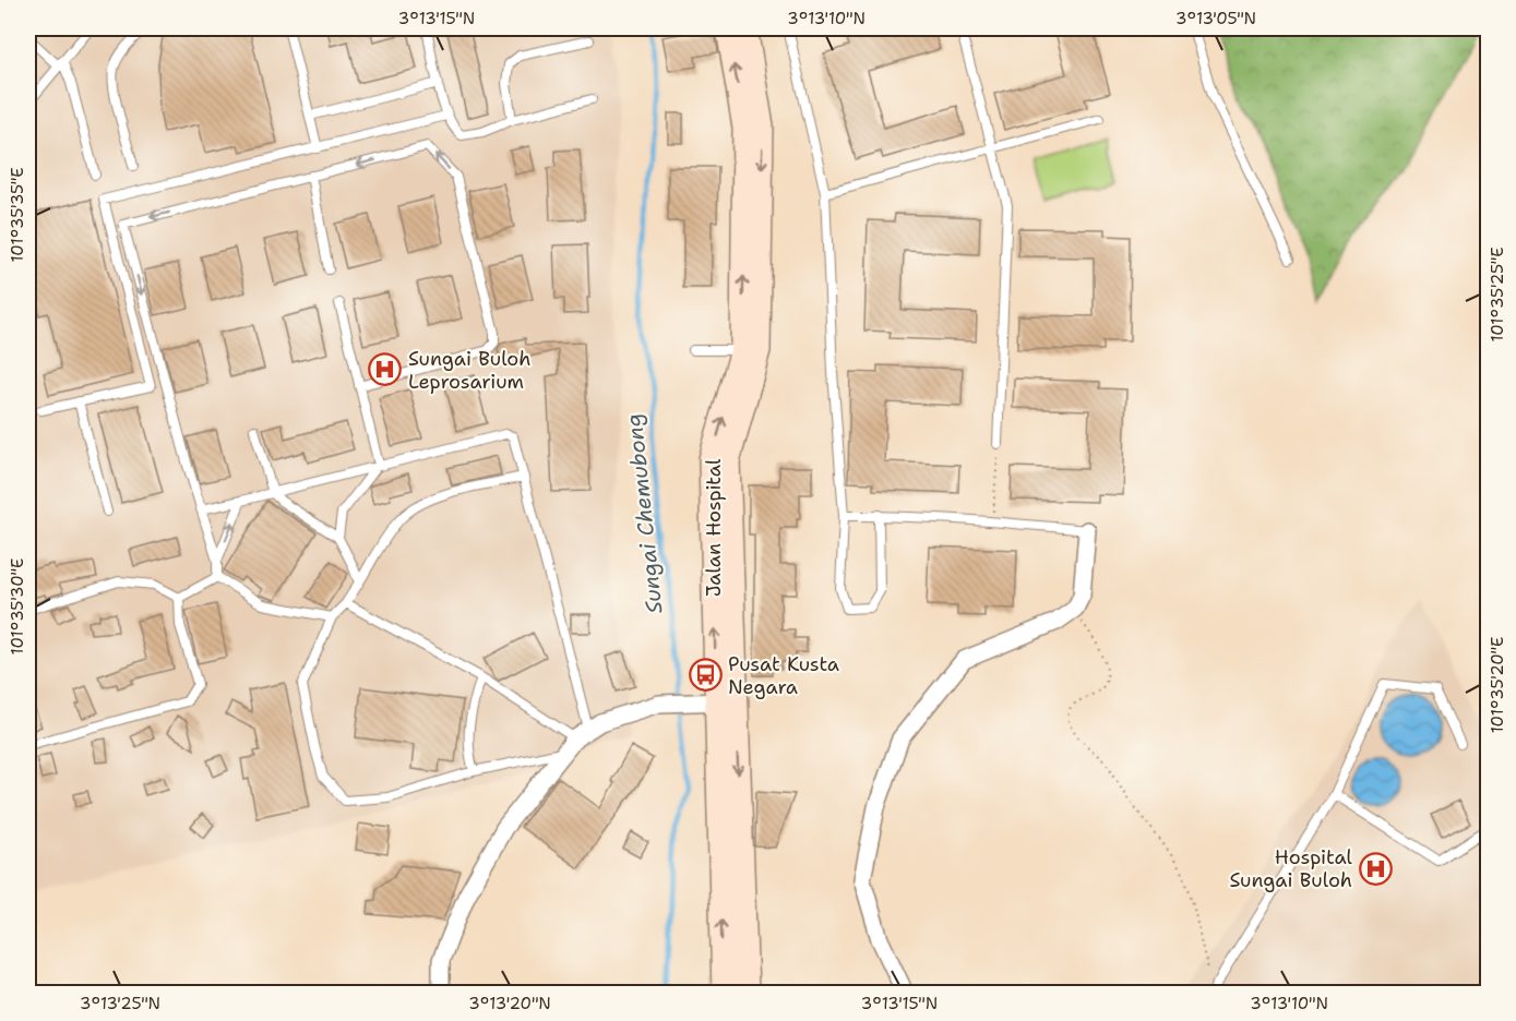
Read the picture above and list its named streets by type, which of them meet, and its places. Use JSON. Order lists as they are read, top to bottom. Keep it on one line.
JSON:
{"streets":{"main road":["Jalan Hospital"]},"water":["Sungai Chemubong"],"places":{"hospital":["Sungai Buloh Leprosarium","Hospital Sungai Buloh"],"bus stop":["Pusat Kusta Negara"]},"coordinates":["3°13'15\"N","3°13'10\"N","3°13'05\"N","101°35'35\"E","101°35'25\"E","101°35'30\"E","101°35'20\"E","3°13'25\"N","3°13'20\"N"]}
